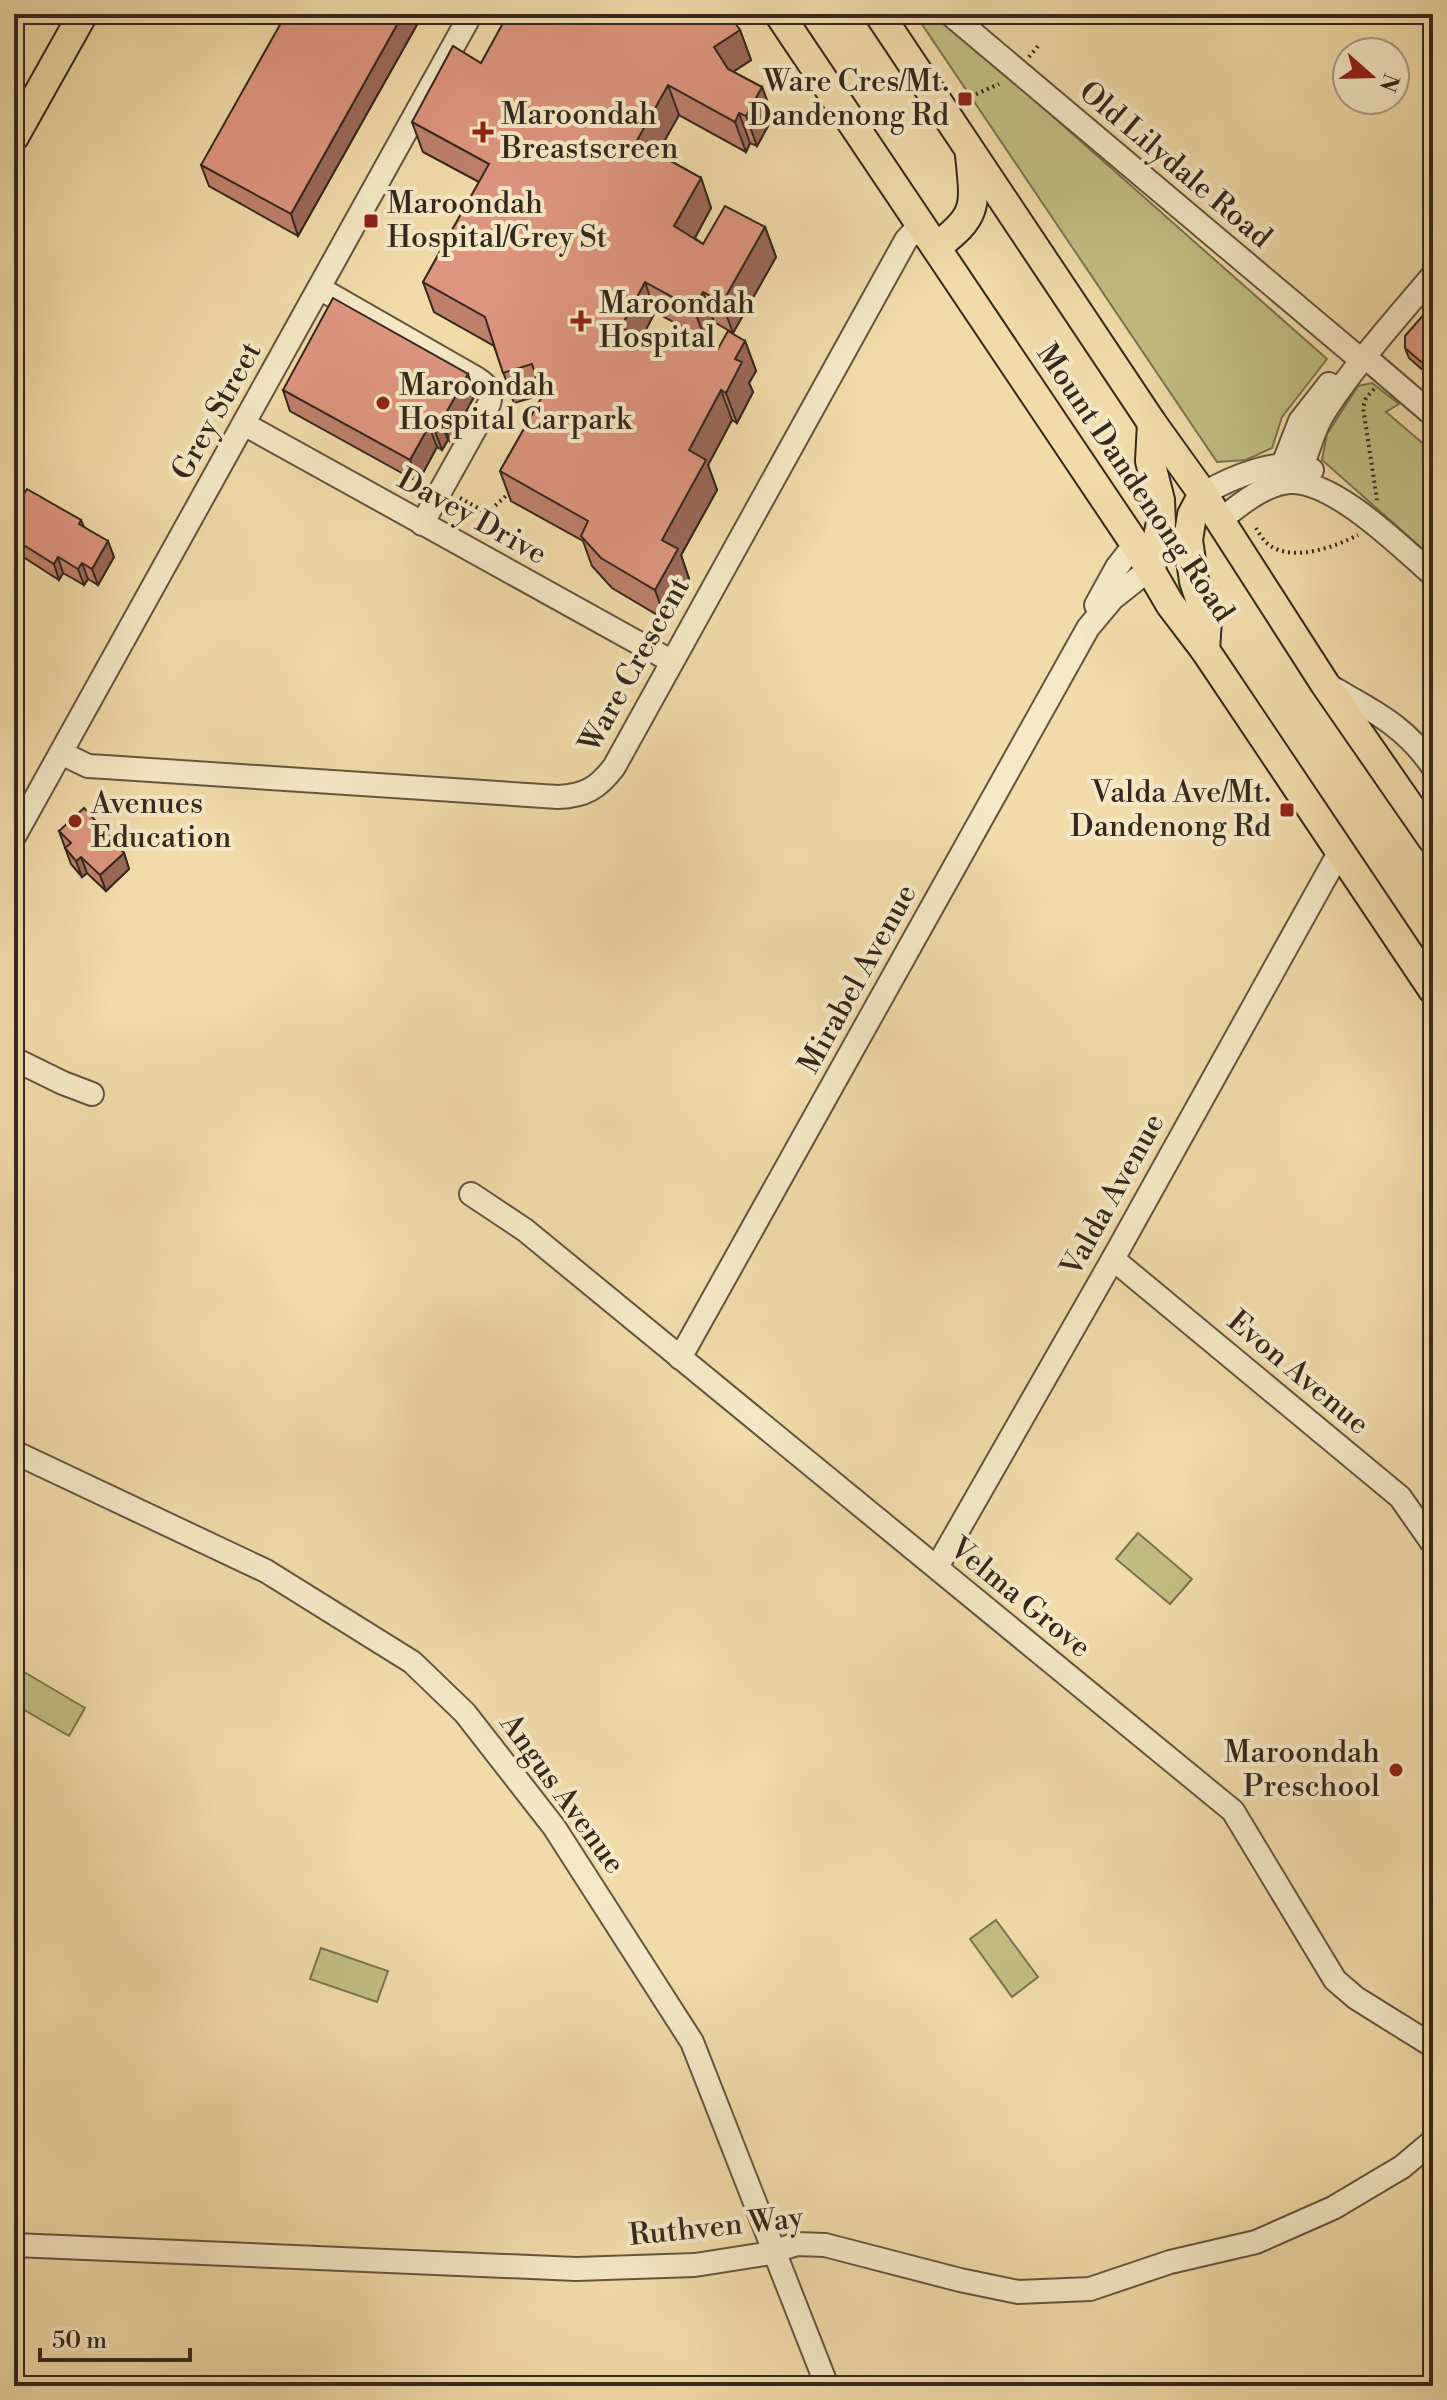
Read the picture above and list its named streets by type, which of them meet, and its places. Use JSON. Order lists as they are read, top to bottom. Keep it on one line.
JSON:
{"streets":{"main road":["Mount Dandenong Road"],"street":["Old Lilydale Road","Grey Street","Davey Drive","Ware Crescent","Mirabel Avenue","Valda Avenue","Evon Avenue","Velma Grove","Angus Avenue","Ruthven Way"]},"crossings":[["Grey Street","Davey Drive"],["Grey Street","Ware Crescent"],["Mount Dandenong Road","Ware Crescent"],["Mount Dandenong Road","Mirabel Avenue"],["Mount Dandenong Road","Valda Avenue"],["Davey Drive","Ware Crescent"],["Mirabel Avenue","Velma Grove"],["Valda Avenue","Evon Avenue"],["Valda Avenue","Velma Grove"],["Angus Avenue","Ruthven Way"]],"places":{"transit":["Ware Cres/Mt. Dandenong Rd","Maroondah Hospital/Grey St","Valda Ave/Mt. Dandenong Rd"],"health":["Maroondah Breastscreen","Maroondah Hospital"],"other":["Maroondah Hospital Carpark","Avenues Education","Maroondah Preschool"]},"scale_bar":"50 m","north":"right"}
